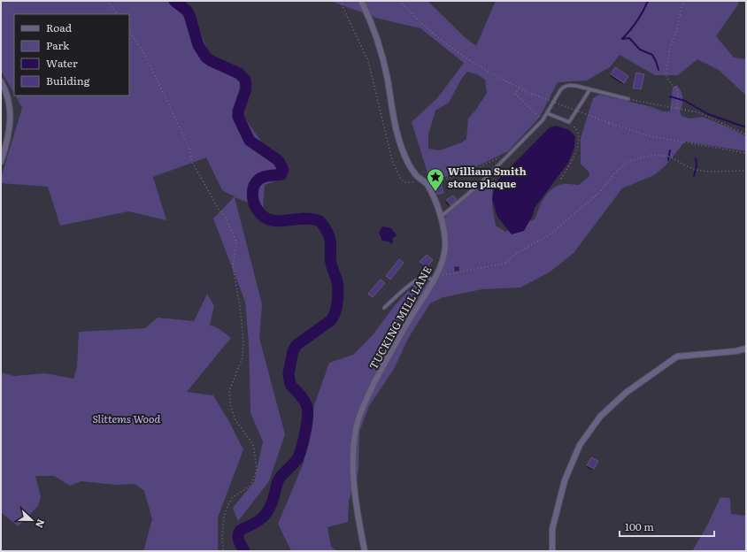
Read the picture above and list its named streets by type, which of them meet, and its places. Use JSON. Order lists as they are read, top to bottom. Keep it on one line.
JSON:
{"streets":{"street":["TUCKING MILL LANE"]},"parks":["Slittems Wood"],"places":{"place":["William Smith stone plaque"]},"legend":["Road","Park","Water","Building"],"scale_bar":"100 m","north":"right"}
